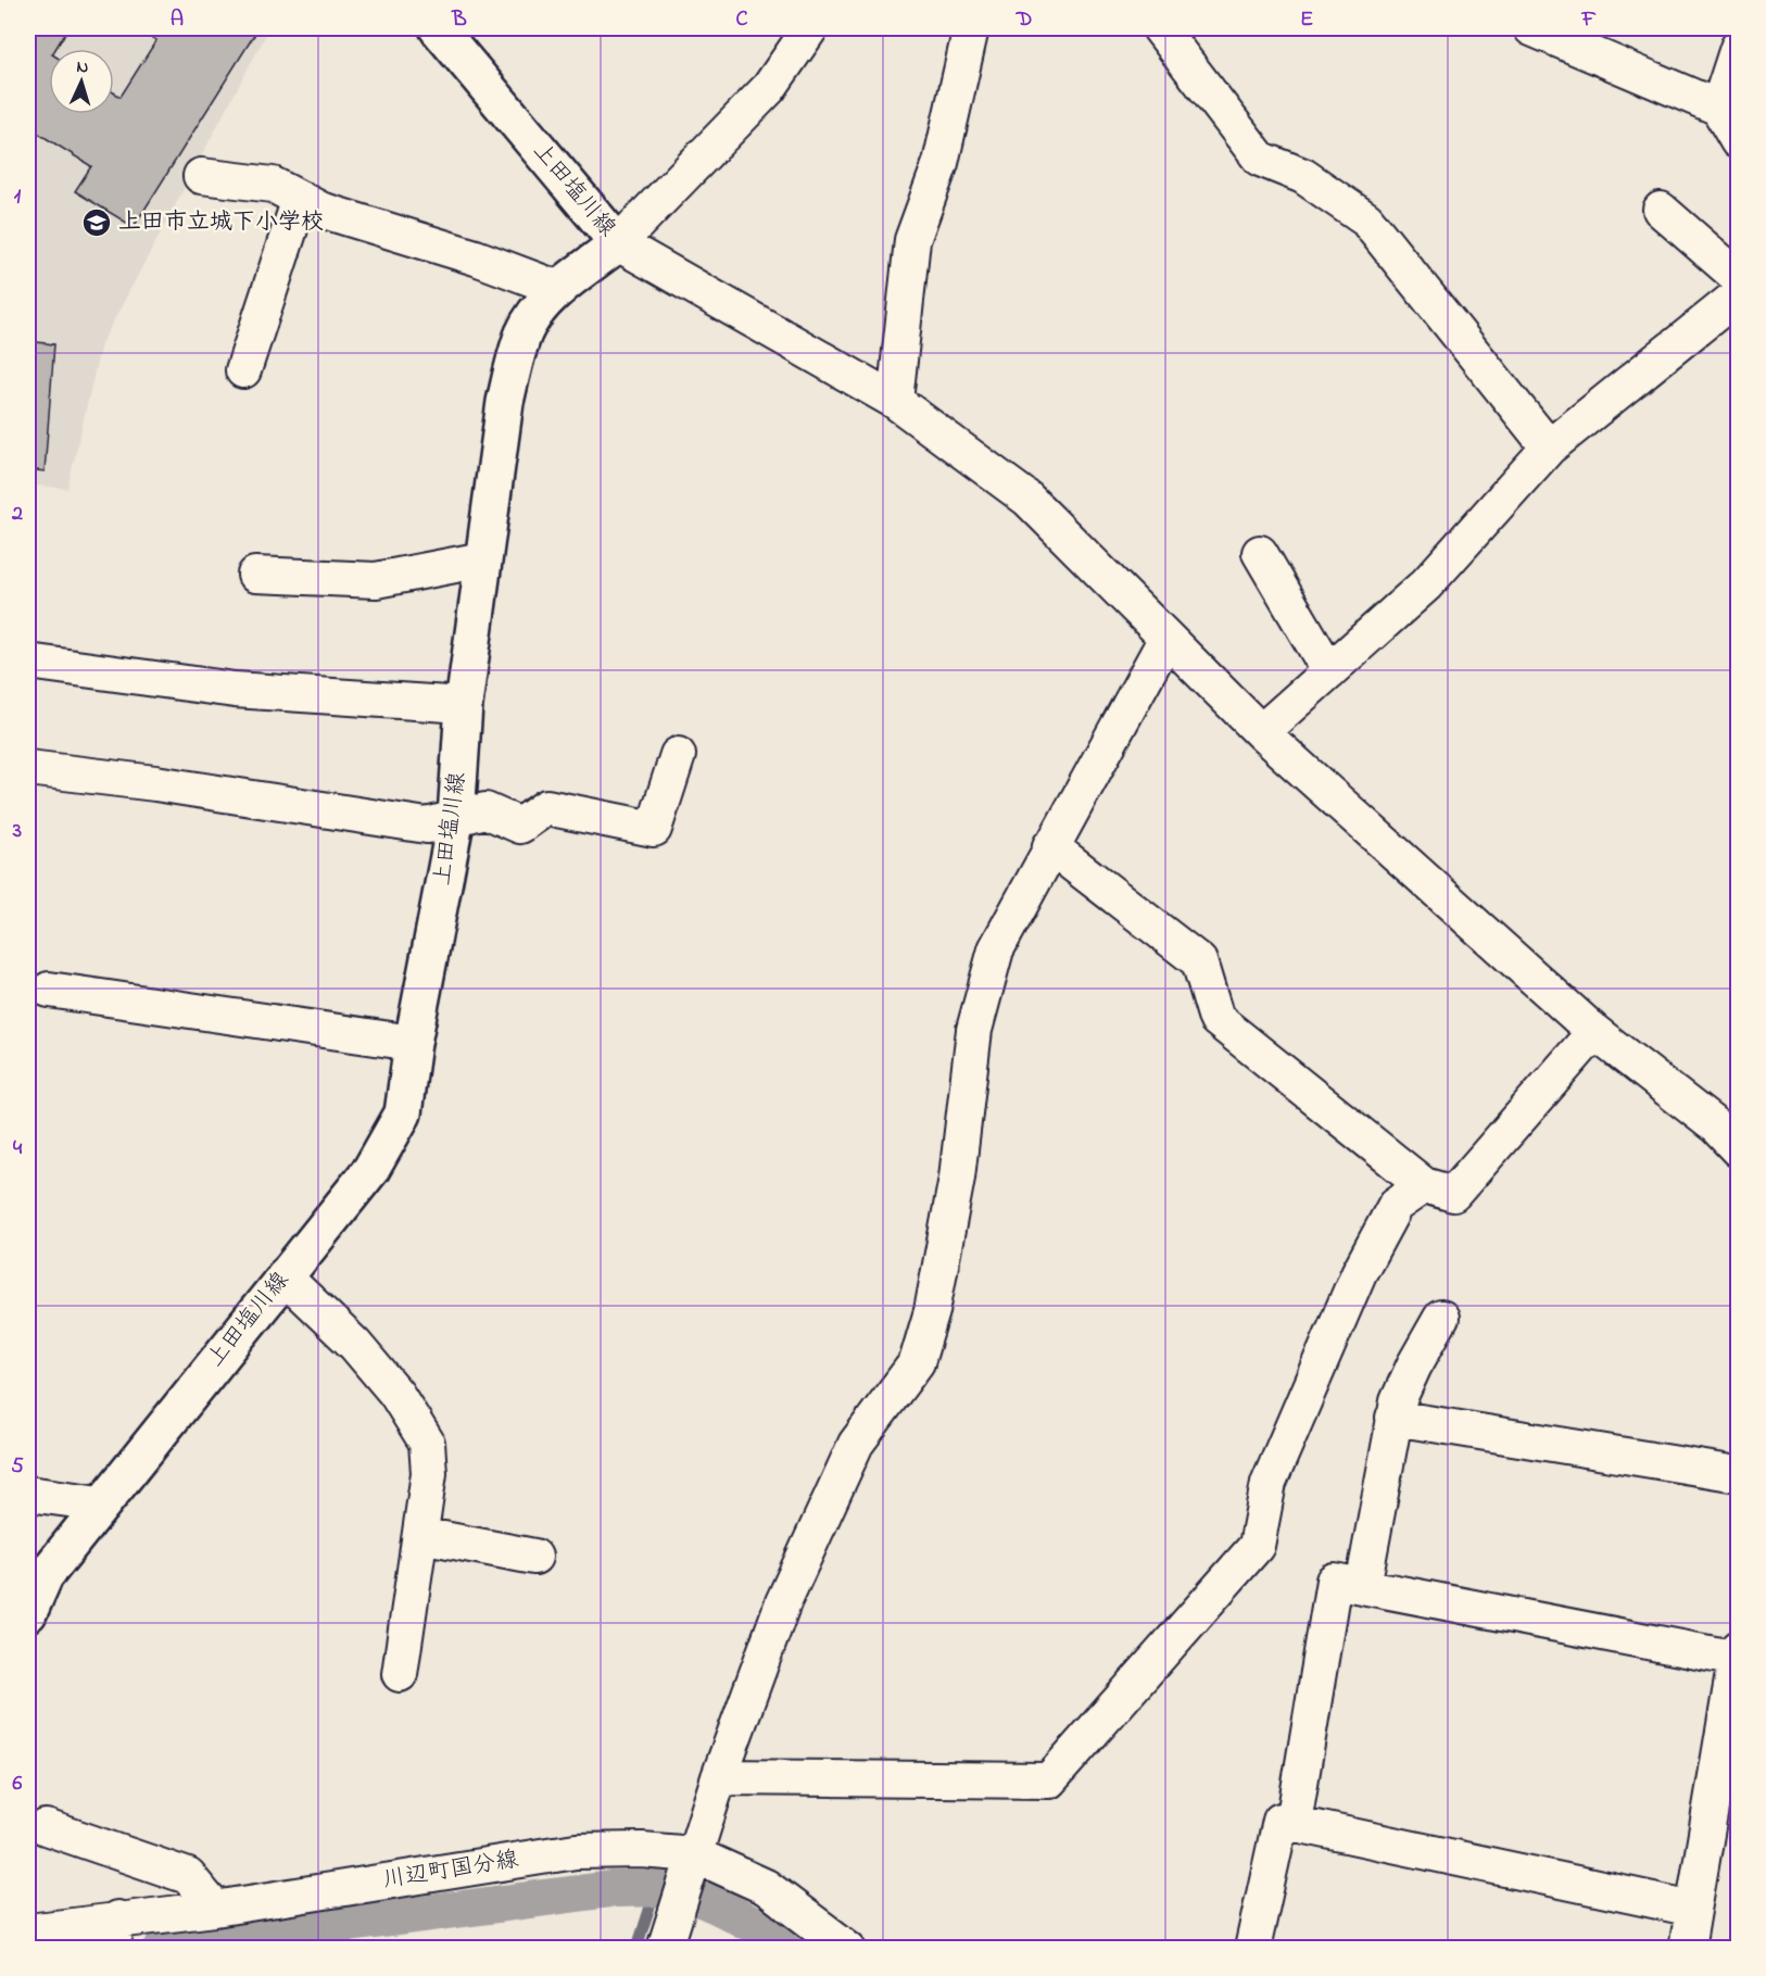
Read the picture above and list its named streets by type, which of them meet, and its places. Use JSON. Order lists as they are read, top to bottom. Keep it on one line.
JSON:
{"streets":{"main road":["上田塩川線"],"street":["川辺町国分線"]},"places":{"school or university":["上田市立城下小学校"]},"north":"top","grid":{"columns":["A","B","C","D","E","F"],"rows":["1","2","3","4","5","6"]}}
